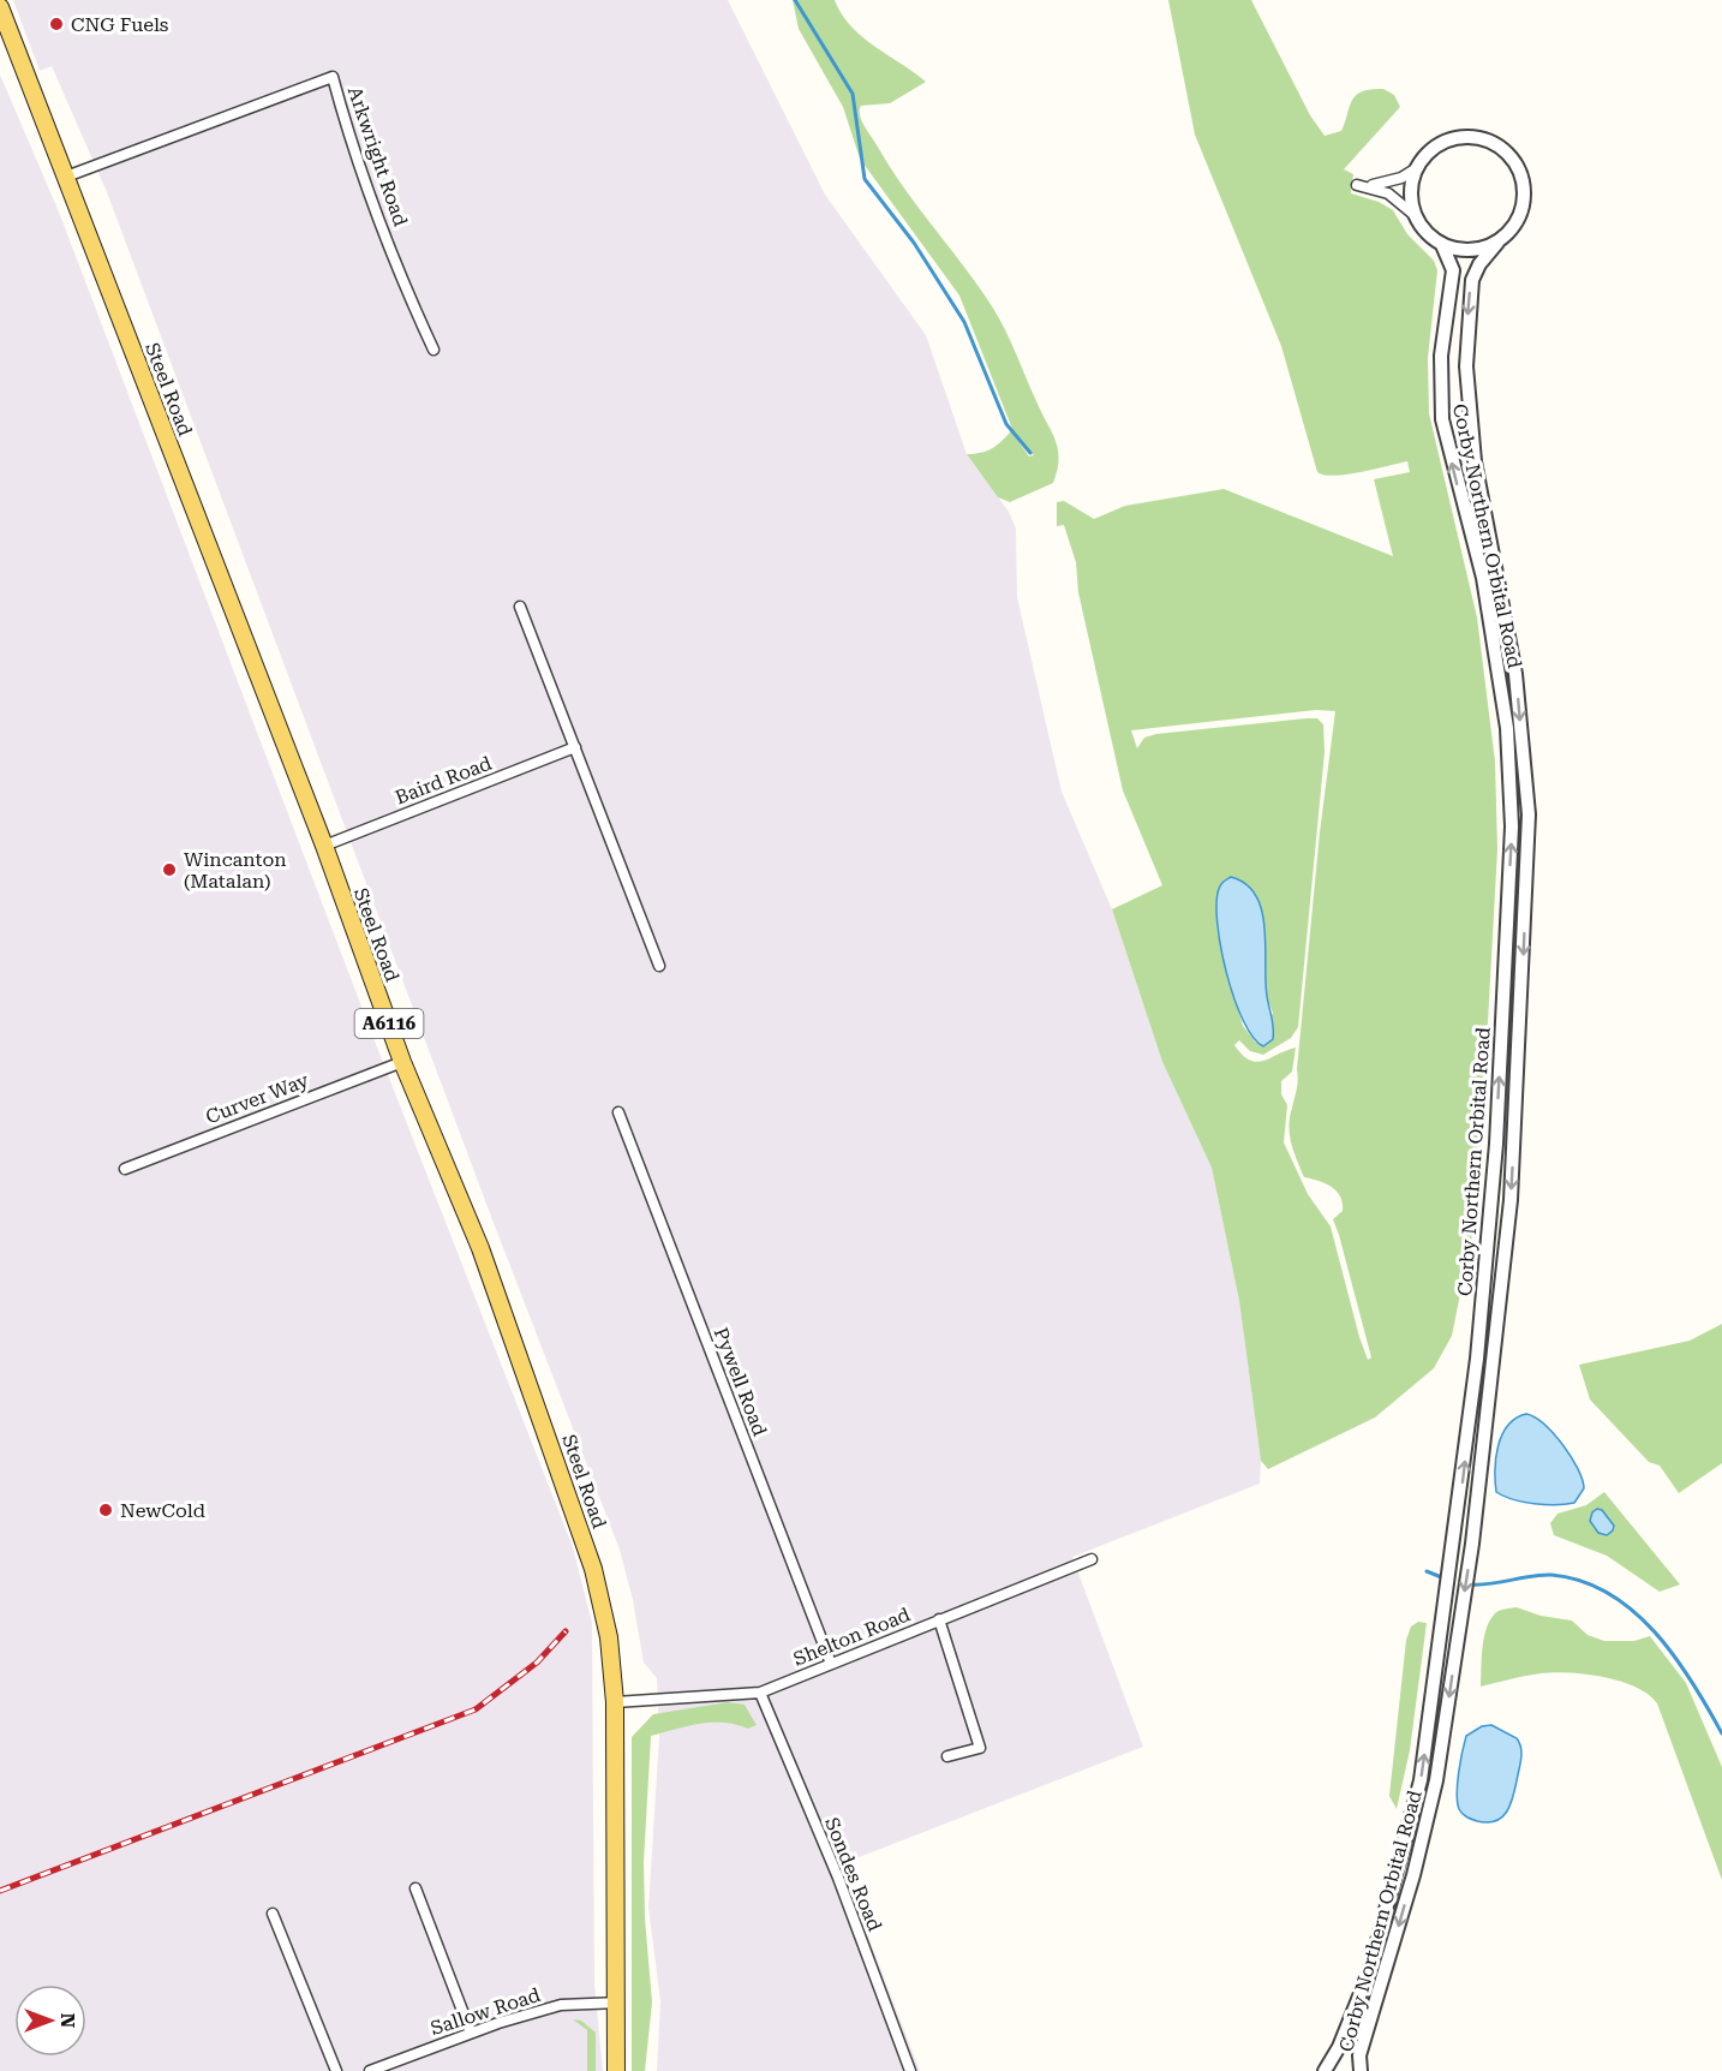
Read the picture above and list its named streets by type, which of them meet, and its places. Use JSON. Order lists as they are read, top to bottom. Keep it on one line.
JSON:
{"streets":{"main road":["Steel Road","A6116"],"street":["Arkwright Road","Corby Northern Orbital Road","Baird Road","Curver Way","Pywell Road","Shelton Road","Sondes Road","Sallow Road"]},"crossings":[["Arkwright Road","Steel Road"],["Steel Road","Baird Road"],["Steel Road","Curver Way"],["Steel Road","Shelton Road"],["Steel Road","Sallow Road"],["Pywell Road","Shelton Road"],["Shelton Road","Sondes Road"]],"places":["CNG Fuels","Wincanton (Matalan)","NewCold"],"north":"right"}
